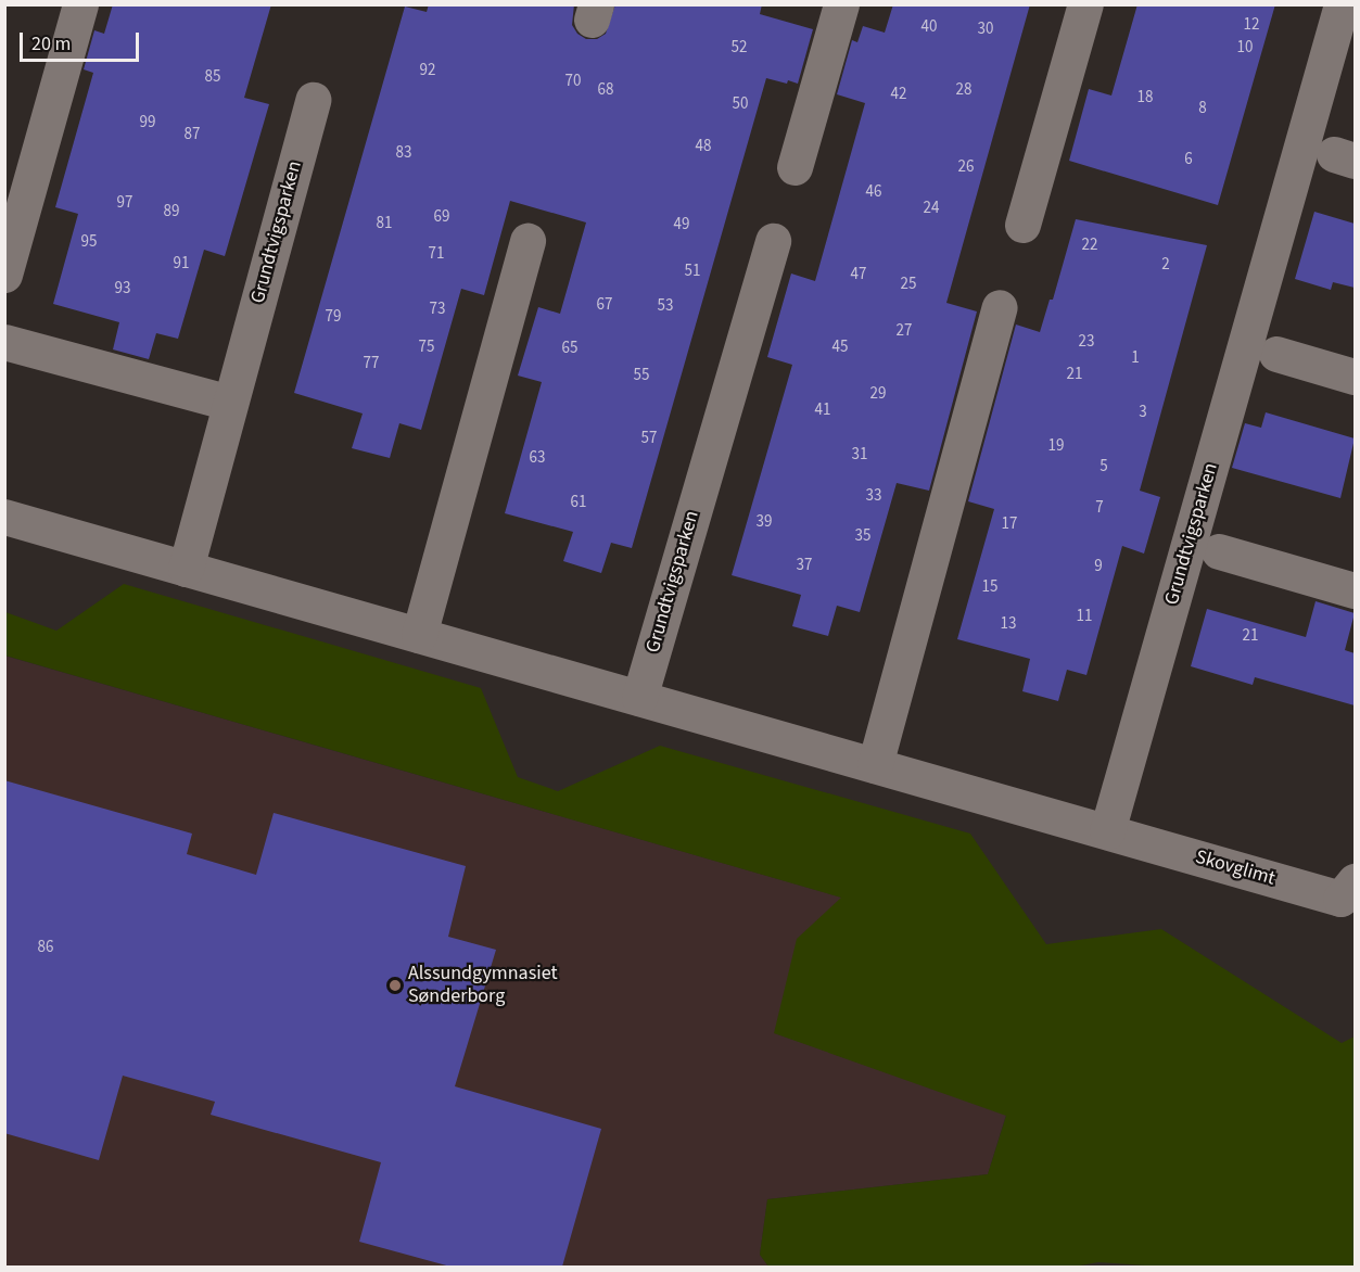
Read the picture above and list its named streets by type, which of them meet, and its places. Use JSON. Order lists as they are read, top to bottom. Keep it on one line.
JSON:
{"streets":{"street":["Grundtvigsparken","Skovglimt"]},"crossings":[["Grundtvigsparken","Skovglimt"]],"places":["Alssundgymnasiet Sønderborg"],"house_numbers":["12","40","30","52","10","92","85","70","68","28","42","18","50","8","99","87","48","83","6","26","46","97","24","89","69","81","49","95","22","71","91","2","51","47","25","93","67","53","73","79","27","23","75","45","65","1","77","21","55","29","41","3","57","19","31","63","5","33","61","7","39","17","35","37","9","15","11","13","21","86"],"scale_bar":"20 m"}
